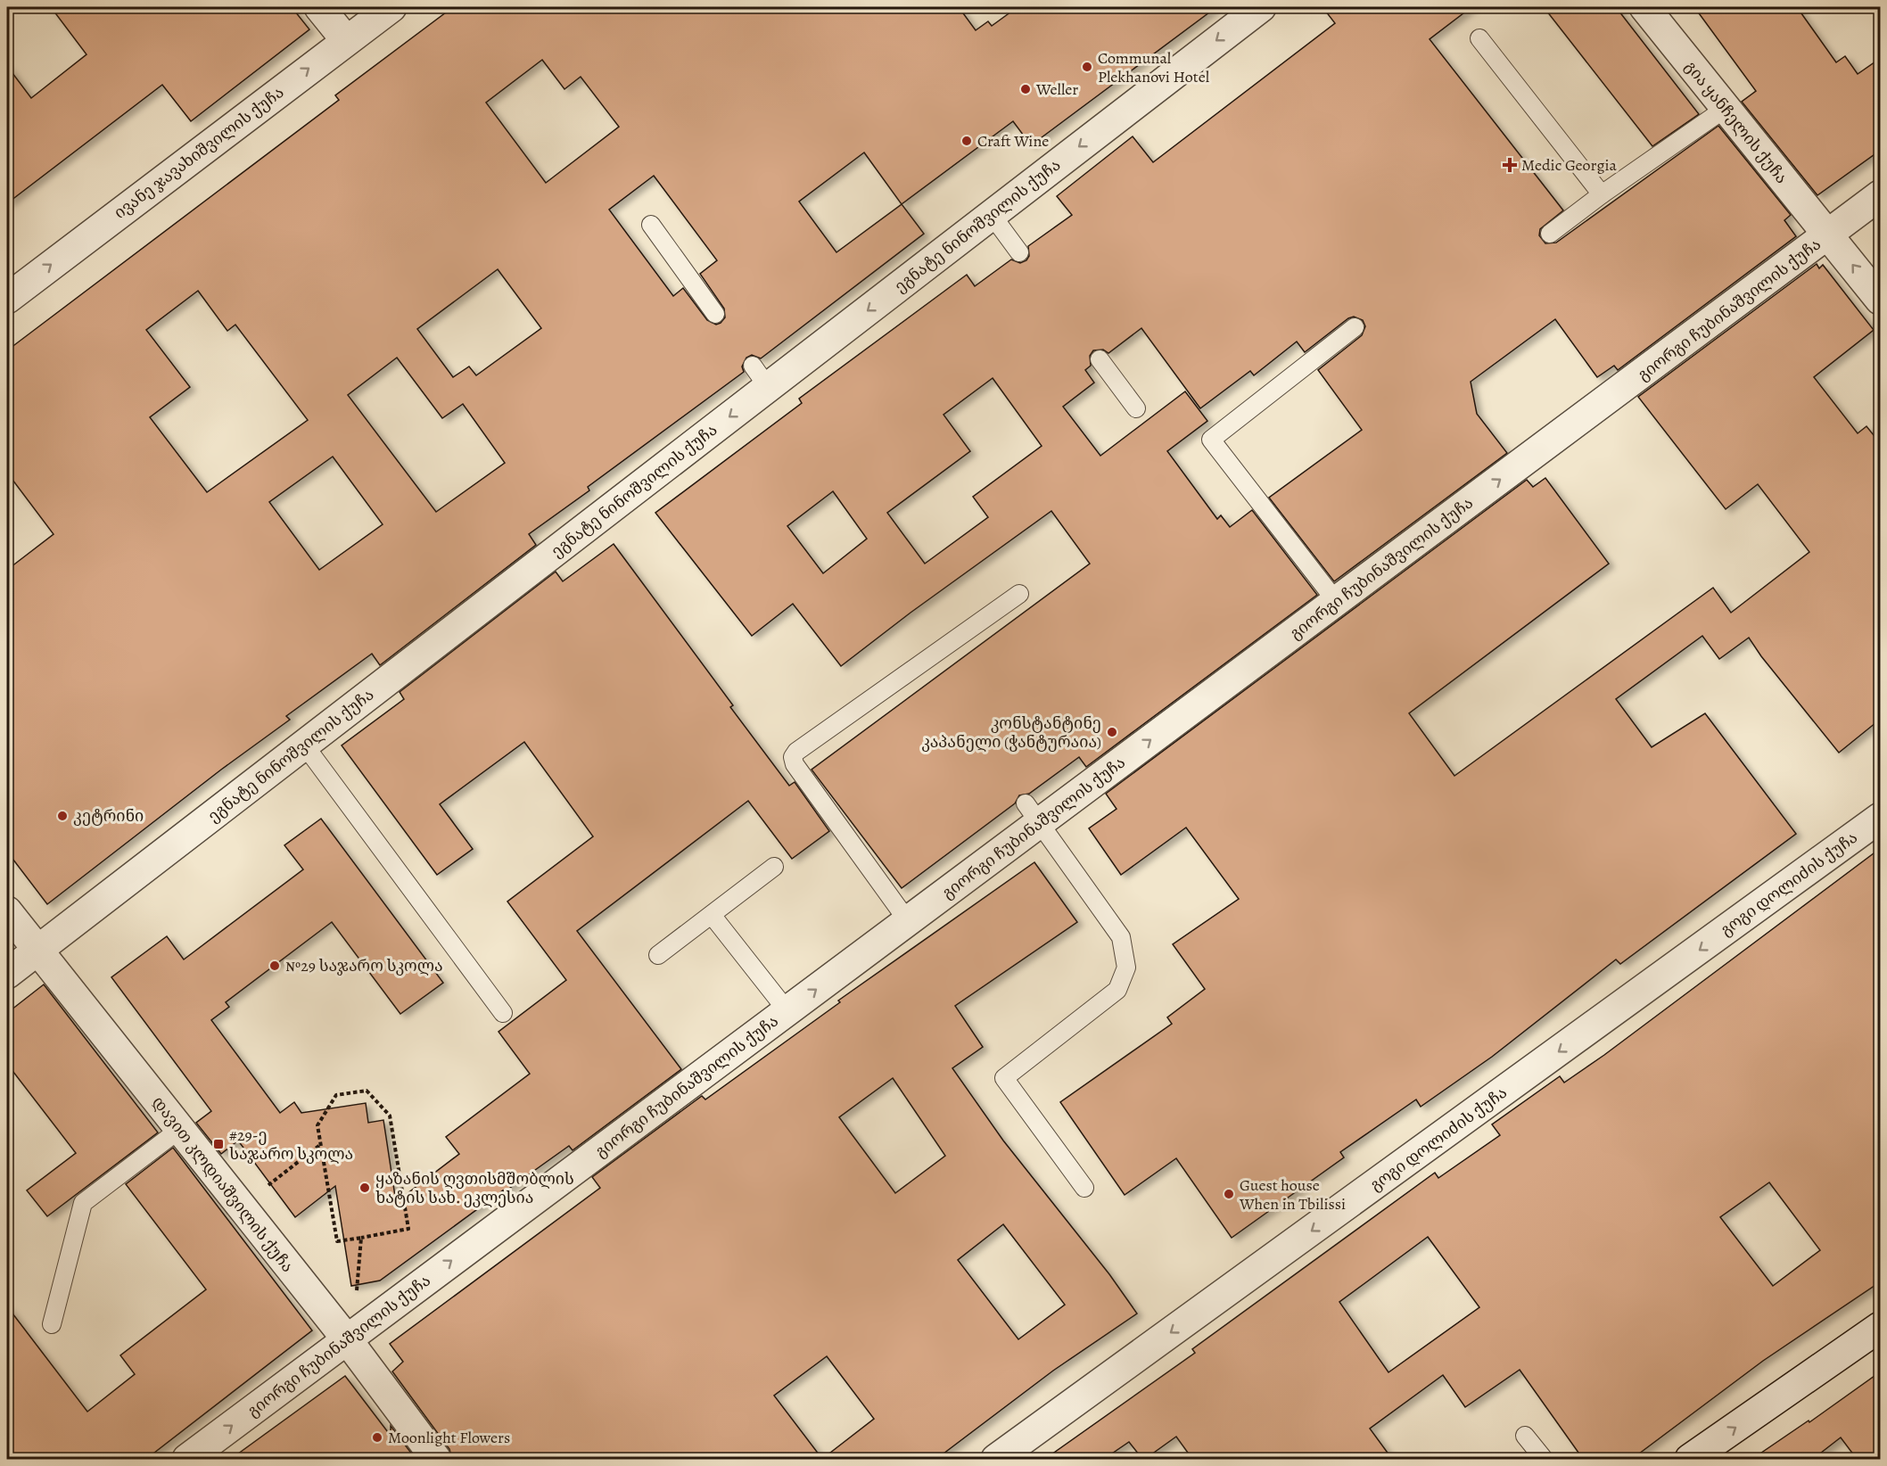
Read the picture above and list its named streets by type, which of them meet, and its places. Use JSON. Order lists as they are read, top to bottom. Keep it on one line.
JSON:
{"streets":{"street":["გია ყანჩელის ქუჩა","ივანე ჯავახიშვილის ქუჩა","ეგნატე ნინოშვილის ქუჩა","გიორგი ჩუბინაშვილის ქუჩა","გოგი დოლიძის ქუჩა","დავით კლდიაშვილის ქუჩა"]},"crossings":[["გია ყანჩელის ქუჩა","გიორგი ჩუბინაშვილის ქუჩა"],["ეგნატე ნინოშვილის ქუჩა","დავით კლდიაშვილის ქუჩა"],["გიორგი ჩუბინაშვილის ქუჩა","დავით კლდიაშვილის ქუჩა"]],"one_way":["ივანე ჯავახიშვილის ქუჩა","ეგნატე ნინოშვილის ქუჩა","გიორგი ჩუბინაშვილის ქუჩა","გოგი დოლიძის ქუჩა"],"places":{"other":["Communal Plekhanovi Hotel","Weller","Craft Wine","კონსტანტინე კაპანელი (ჭანტურაია)","კეტრინი","№29 საჯარო სკოლა","ყაზანის ღვთისმშობლის ხატის სახ. ეკლესია","Guest house When in Tbilissi","Moonlight Flowers"],"health":["Medic Georgia"],"transit":["#29-ე საჯარო სკოლა"]}}
